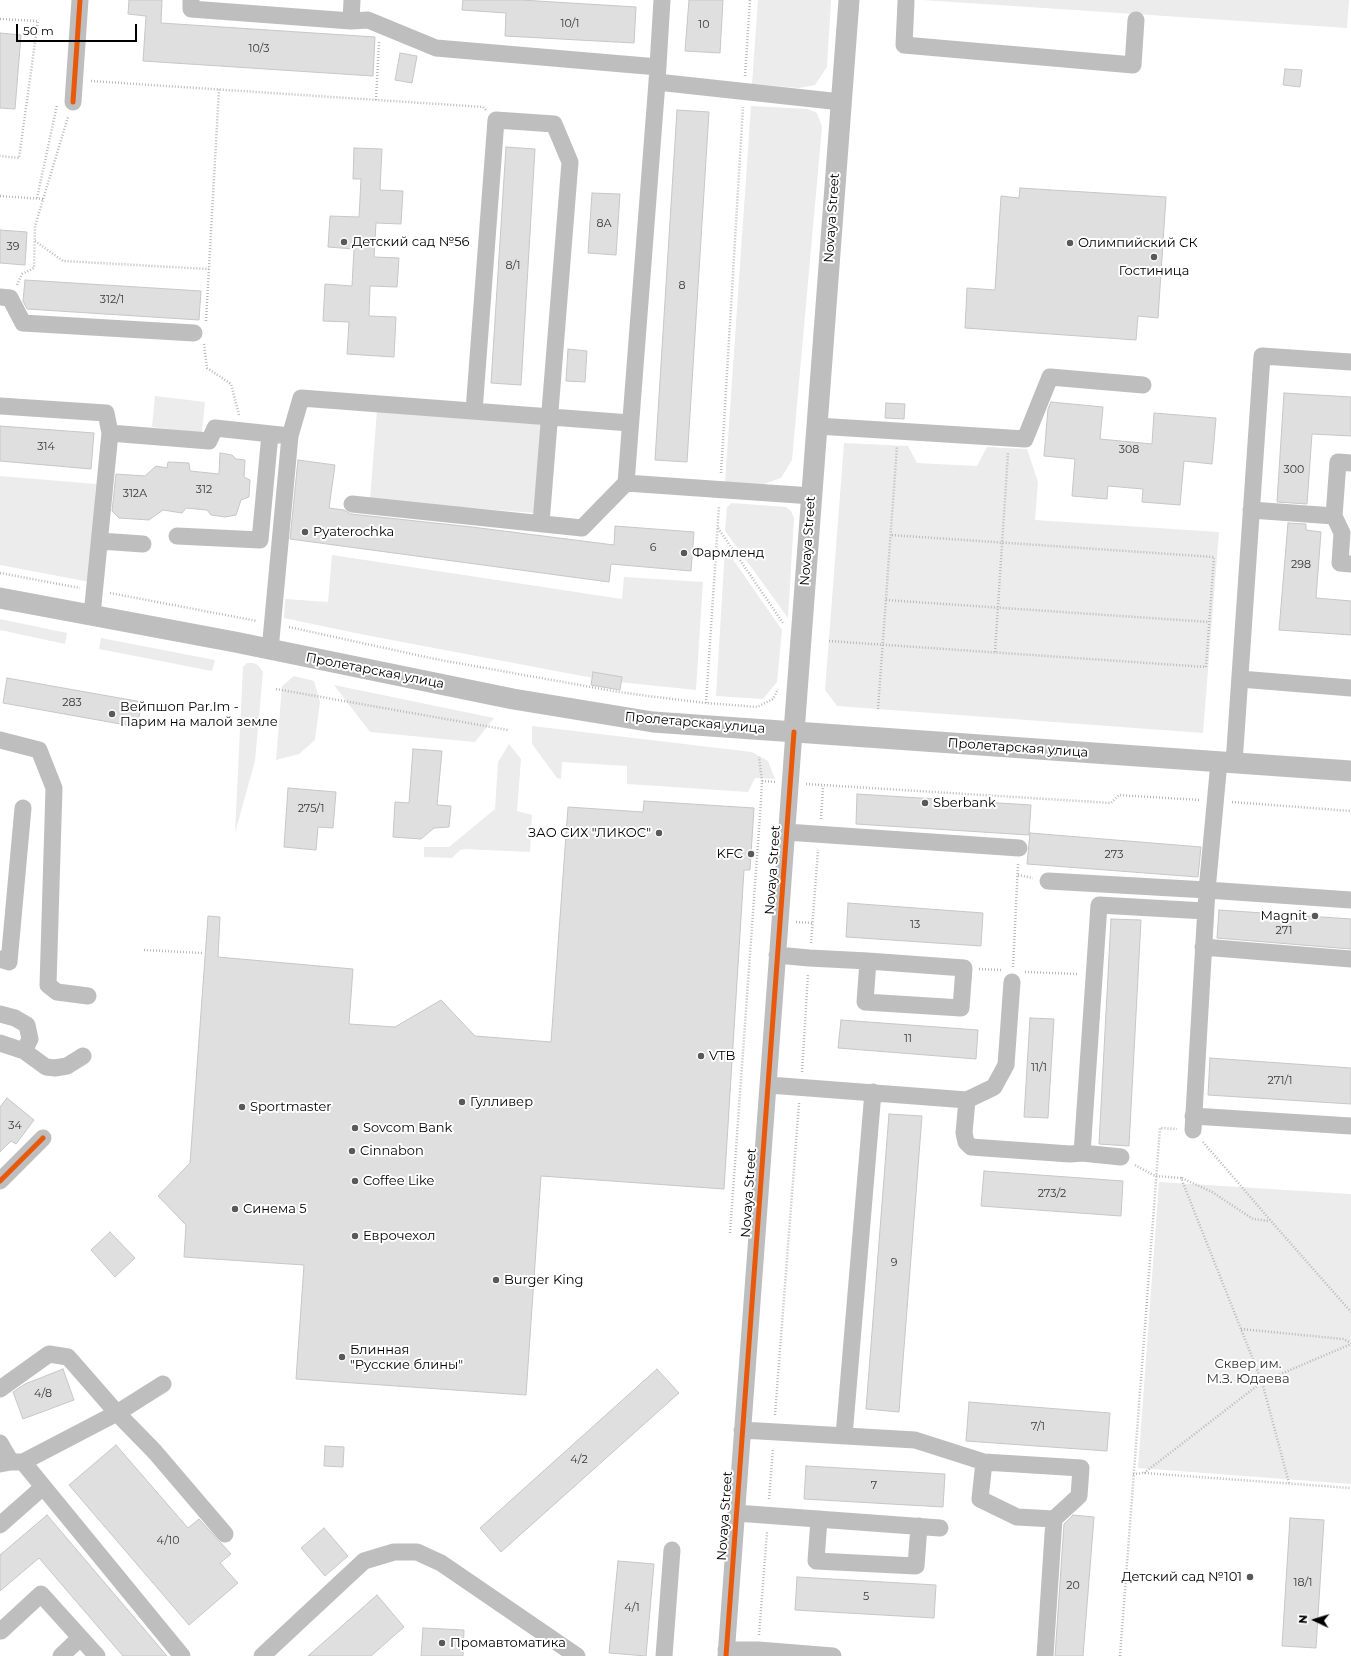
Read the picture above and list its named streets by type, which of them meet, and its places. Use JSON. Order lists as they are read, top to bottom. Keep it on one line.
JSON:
{"streets":{"main road":["Novaya Street","Пролетарская улица"]},"crossings":[["Novaya Street","Пролетарская улица"]],"parks":["Сквер им. М.З. Юдаева"],"places":["Детский сад №56","Олимпийский СК","Гостиница","Pyaterochka","Фармленд","Вейпшоп Par.Im - Парим на малой земле","Sberbank","ЗАО СИХ \"ЛИКОС\"","KFC","Magnit","VTB","Гулливер","Sportmaster","Sovcom Bank","Cinnabon","Coffee Like","Синема 5","Еврочехол","Burger King","Блинная \"Русские блины\"","Детский сад №101","Промавтоматика"],"house_numbers":["10/1","10","10/3","8А","39","8/1","8","312/1","314","308","300","312","312А","6","298","283","275/1","273","13","271","11","11/1","271/1","34","273/2","9","4/8","7/1","4/2","7","4/10","18/1","20","5","4/1"],"scale_bar":"50 m","north":"left"}
